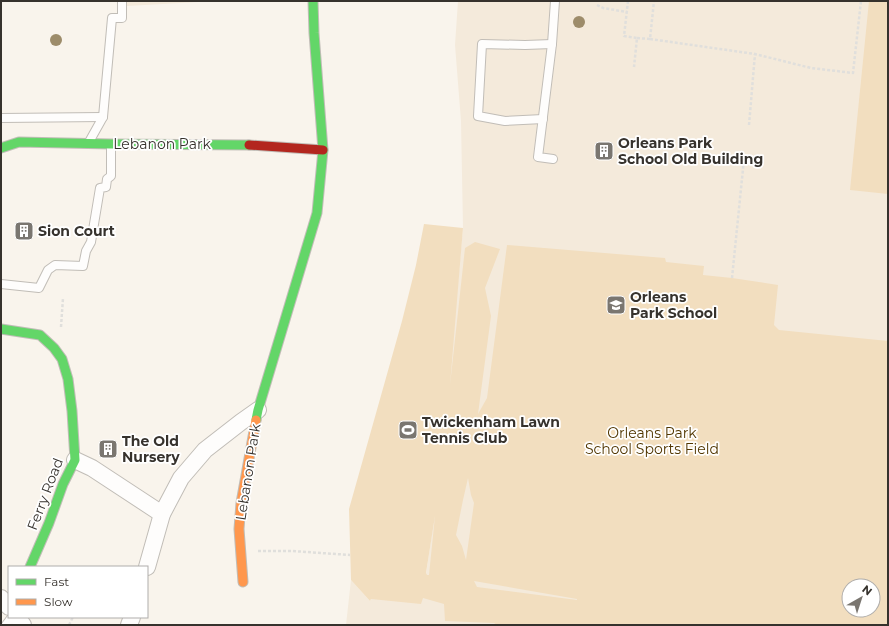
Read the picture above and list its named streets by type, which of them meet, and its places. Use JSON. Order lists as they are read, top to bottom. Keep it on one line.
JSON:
{"streets":{"street":["Lebanon Park","Ferry Road"]},"parks":["Orleans Park School Sports Field"],"places":{"building":["Orleans Park School Old Building","Sion Court","The Old Nursery"],"school or university":["Orleans Park School"],"sports":["Twickenham Lawn Tennis Club"]},"legend":["Fast","Slow"],"north":"top right"}
